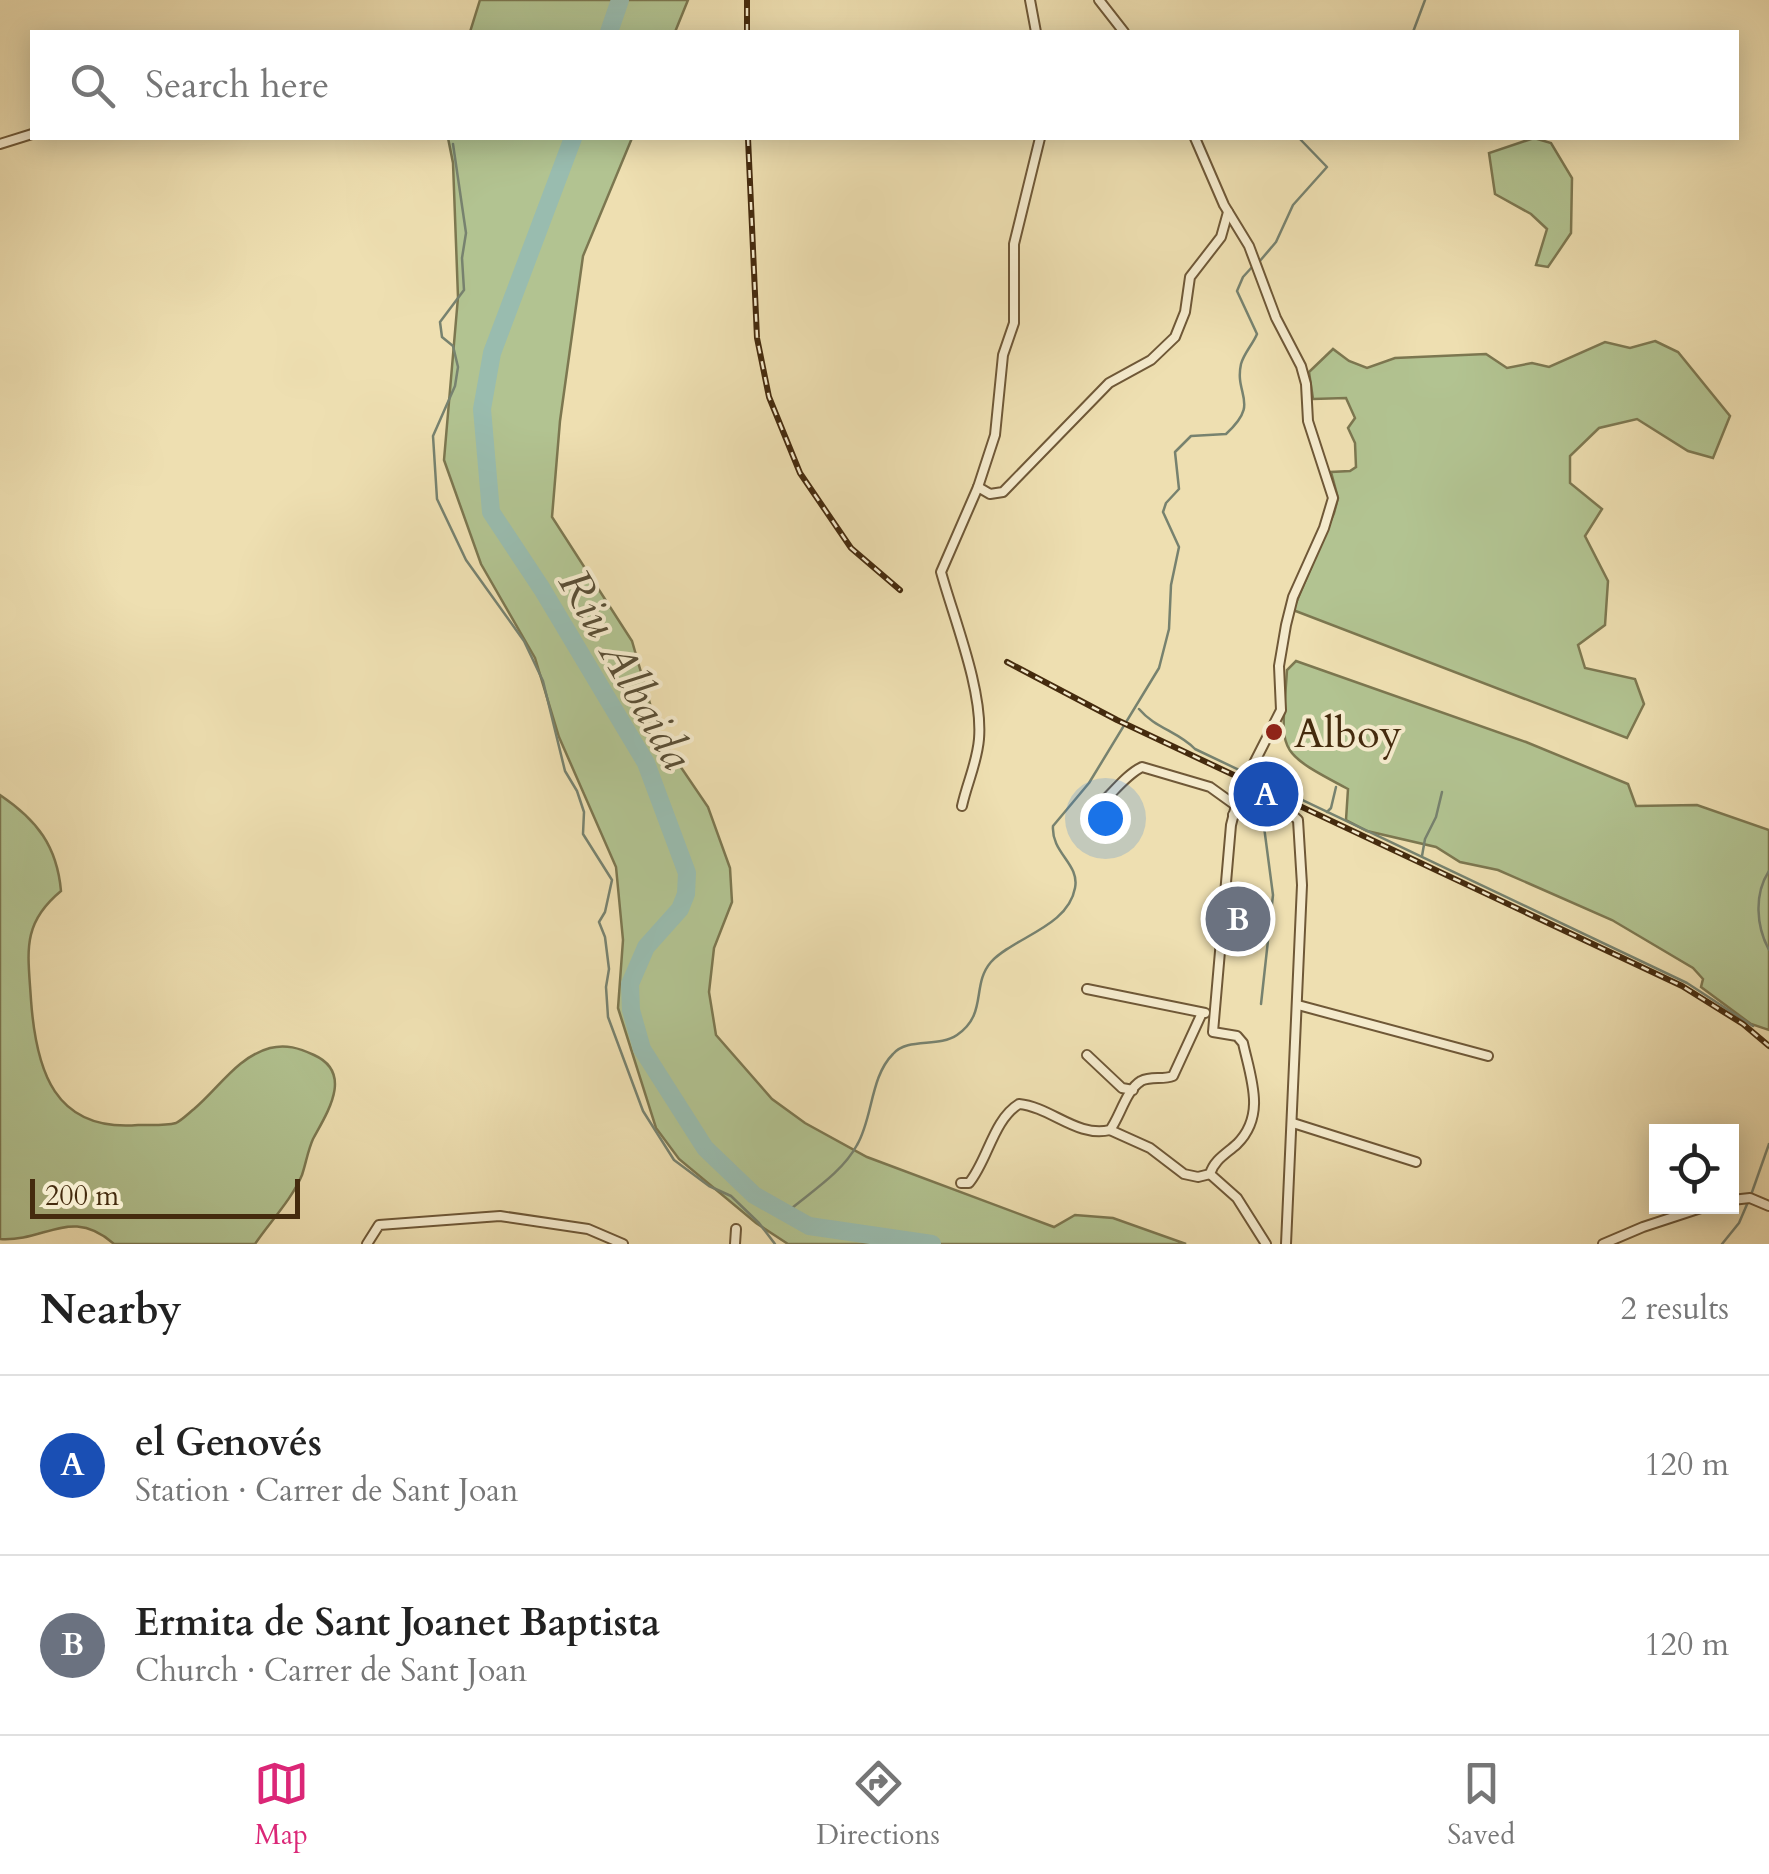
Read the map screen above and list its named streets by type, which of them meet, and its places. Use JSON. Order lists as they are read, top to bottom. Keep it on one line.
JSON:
{"water":["Riu Albaida"],"places":["Alboy"],"scale_bar":"200 m","page":{"search":"Search here","pins":["A","B"],"scale":"200 m","heading":["Nearby","2 results"],"list":[{"mark":"A","name":"el Genovés","note":"Station · Carrer de Sant Joan","value":"120 m"},{"mark":"B","name":"Ermita de Sant Joanet Baptista","note":"Church · Carrer de Sant Joan","value":"120 m"}],"nav":["Map","Directions","Saved"]}}
